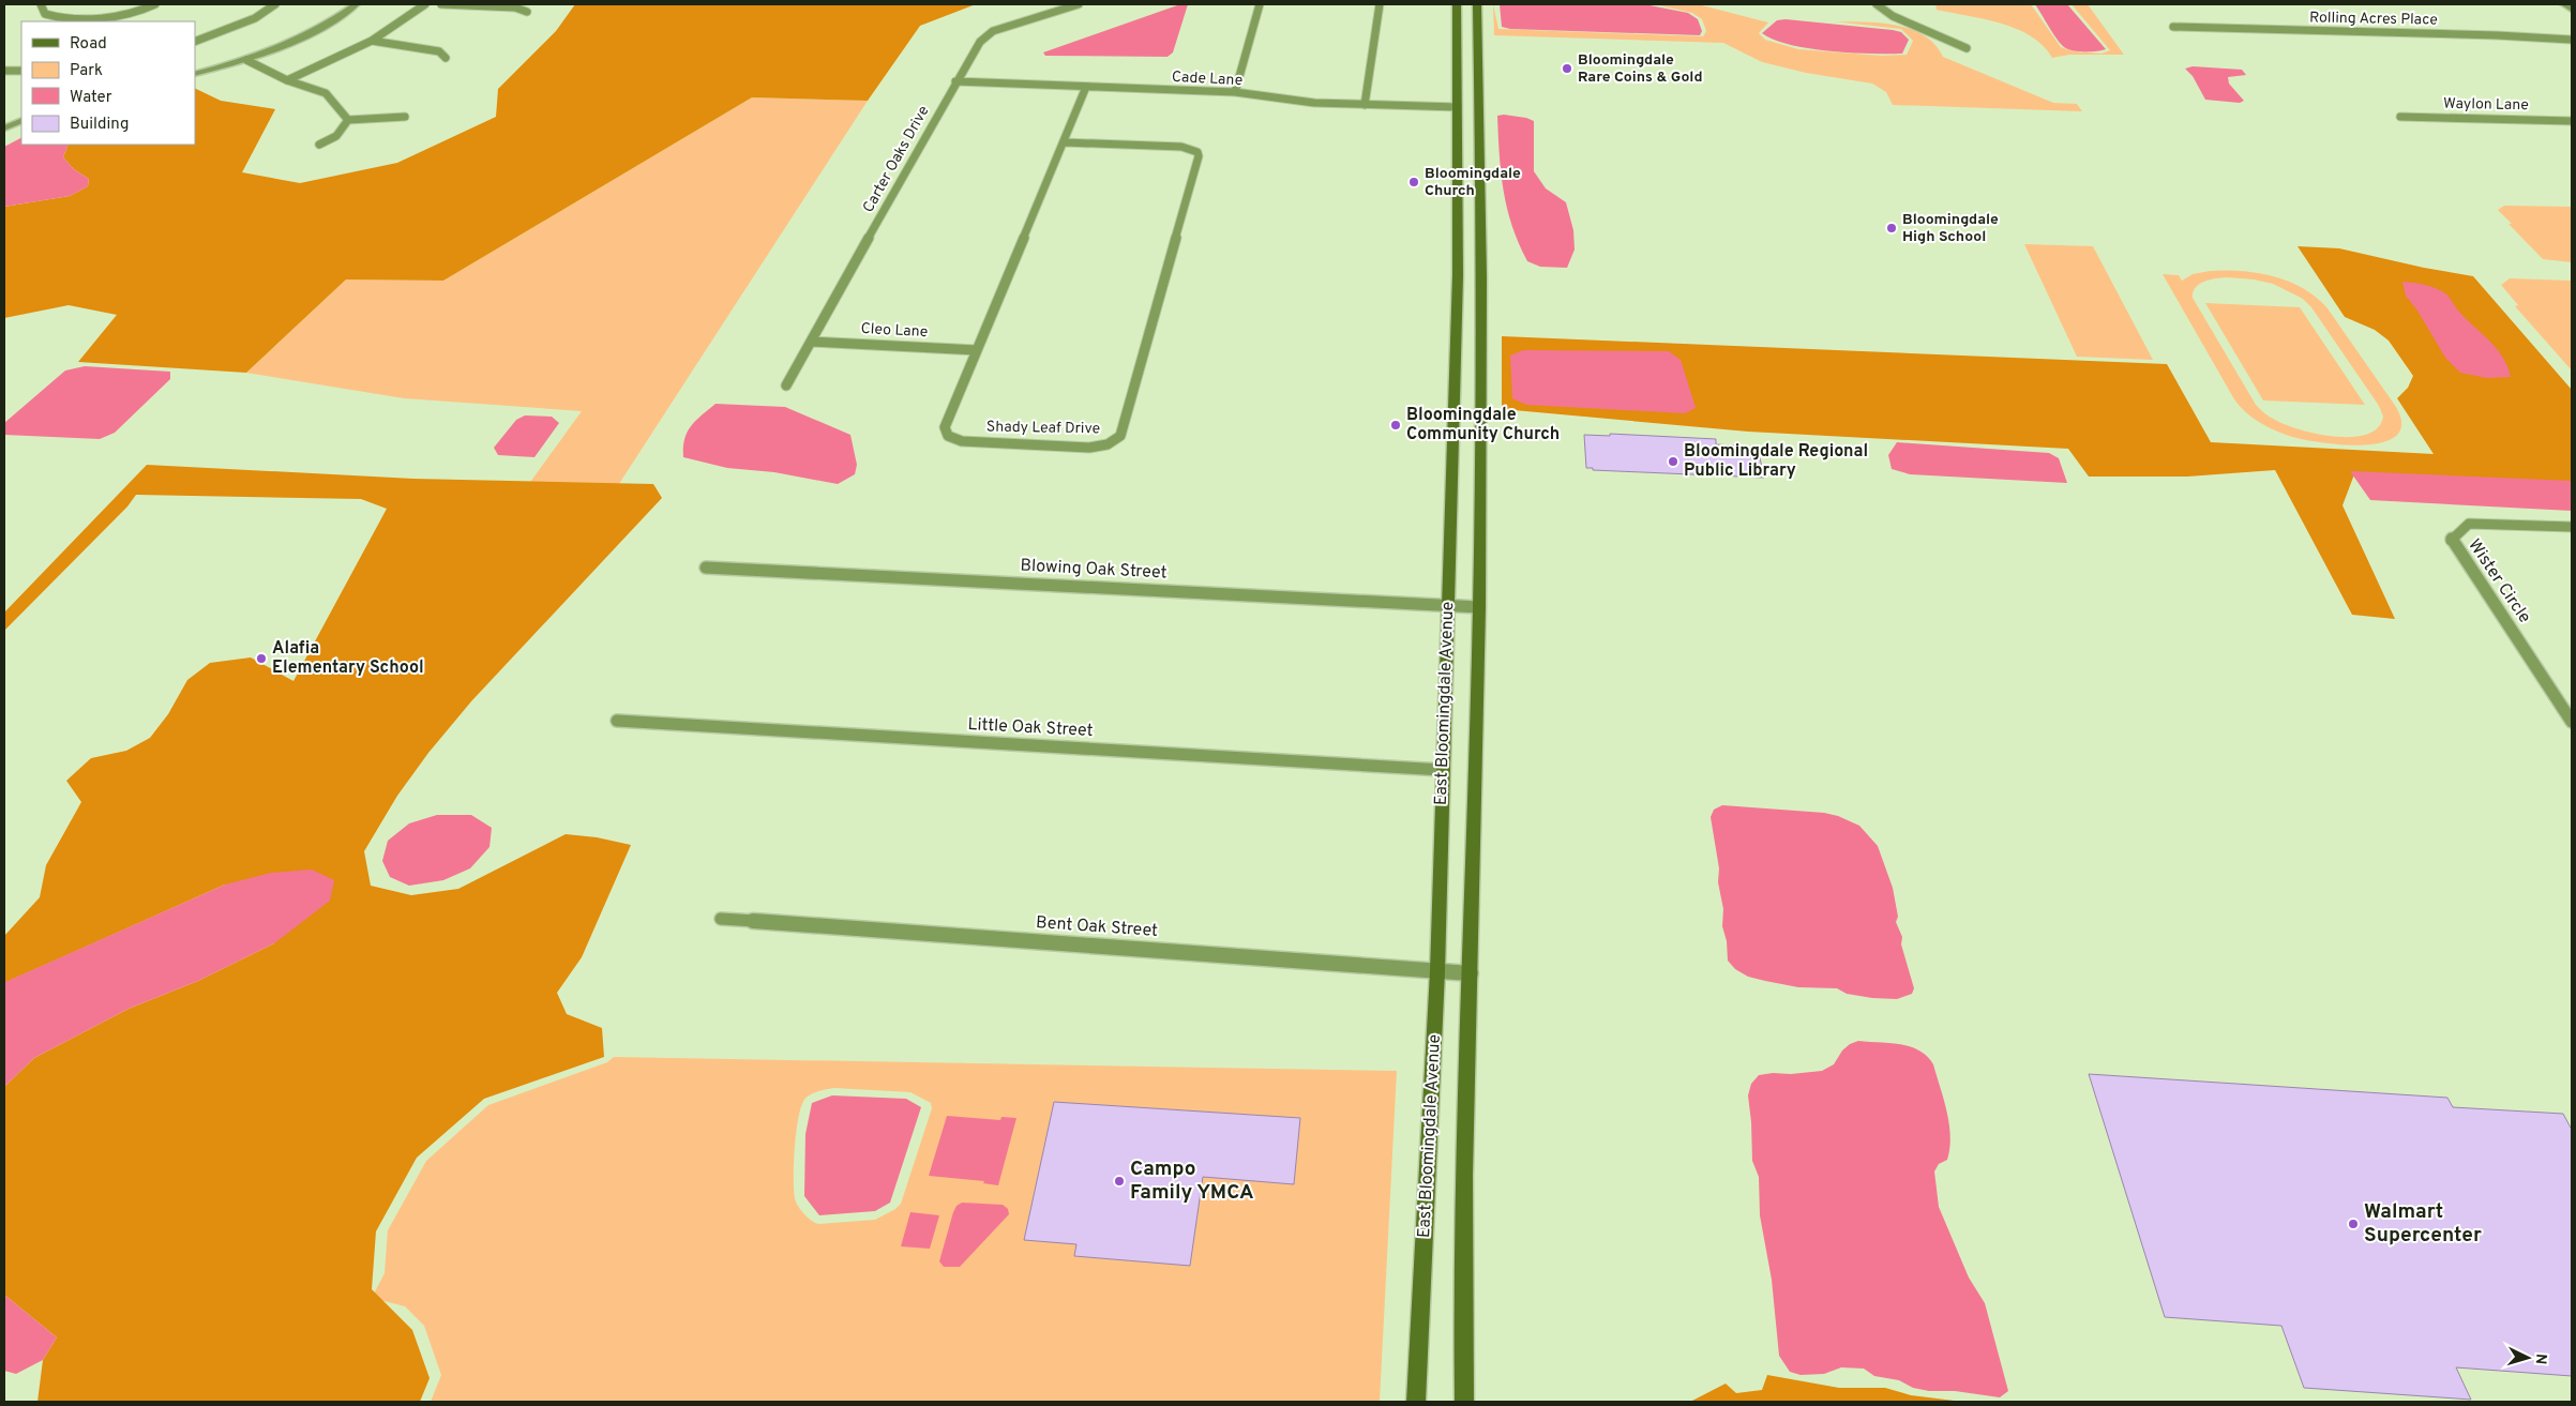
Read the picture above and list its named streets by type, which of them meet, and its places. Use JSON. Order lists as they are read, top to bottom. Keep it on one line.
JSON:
{"streets":{"main road":["East Bloomingdale Avenue"],"street":["Rolling Acres Place","Cade Lane","Waylon Lane","Carter Oaks Drive","Cleo Lane","Shady Leaf Drive","Blowing Oak Street","Wister Circle","Little Oak Street","Bent Oak Street"]},"crossings":[["Cade Lane","Carter Oaks Drive"],["Cade Lane","Shady Leaf Drive"],["Cade Lane","East Bloomingdale Avenue"],["Carter Oaks Drive","Cleo Lane"],["Cleo Lane","Shady Leaf Drive"],["Blowing Oak Street","East Bloomingdale Avenue"],["East Bloomingdale Avenue","Little Oak Street"],["East Bloomingdale Avenue","Bent Oak Street"]],"places":["Bloomingdale Rare Coins & Gold","Bloomingdale Church","Bloomingdale High School","Bloomingdale Community Church","Bloomingdale Regional Public Library","Alafia Elementary School","Campo Family YMCA","Walmart Supercenter"],"legend":["Road","Park","Water","Building"],"north":"right"}
